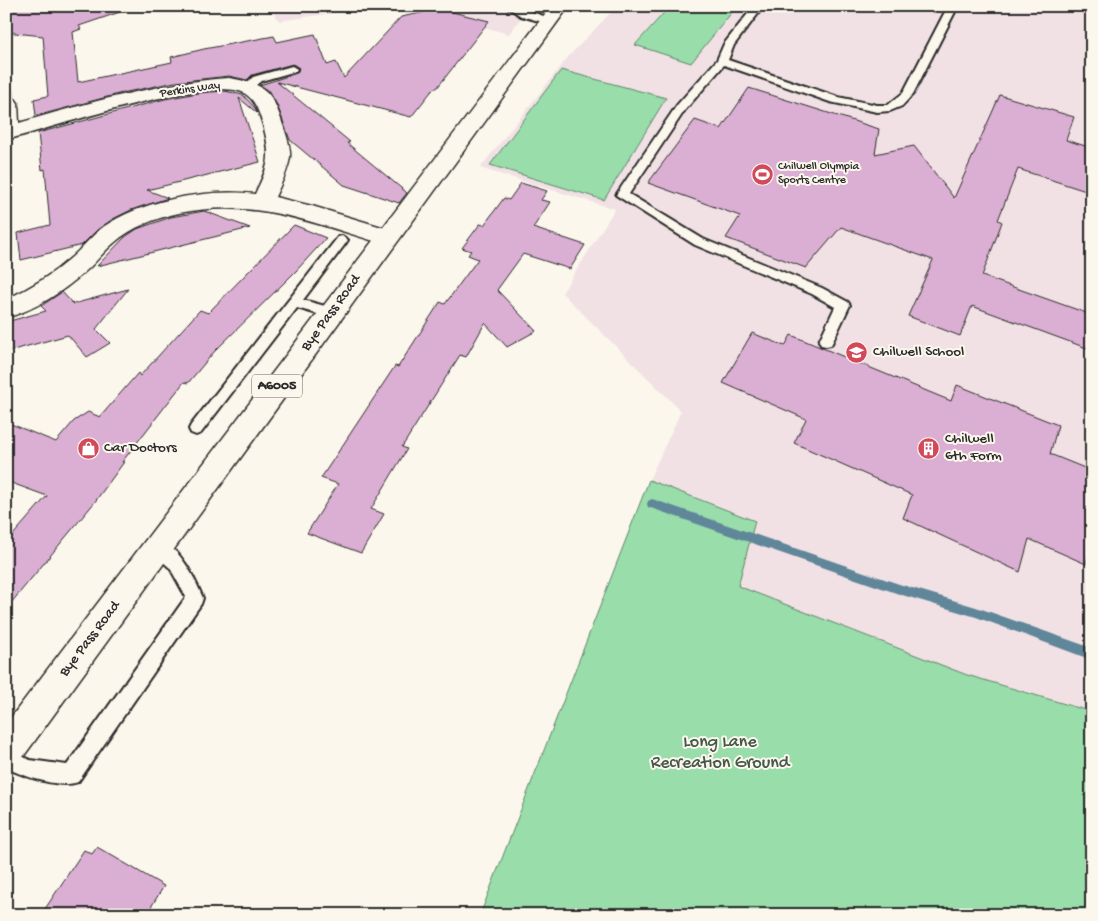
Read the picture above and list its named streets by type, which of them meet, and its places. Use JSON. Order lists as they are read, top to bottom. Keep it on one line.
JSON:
{"streets":{"street":["Perkins Way","Bye Pass Road","A6005"]},"parks":["Long Lane Recreation Ground"],"places":{"sports":["Chilwell Olympia Sports Centre"],"school or university":["Chilwell School"],"shop":["Car Doctors"],"building":["Chilwell 6th Form"]}}
